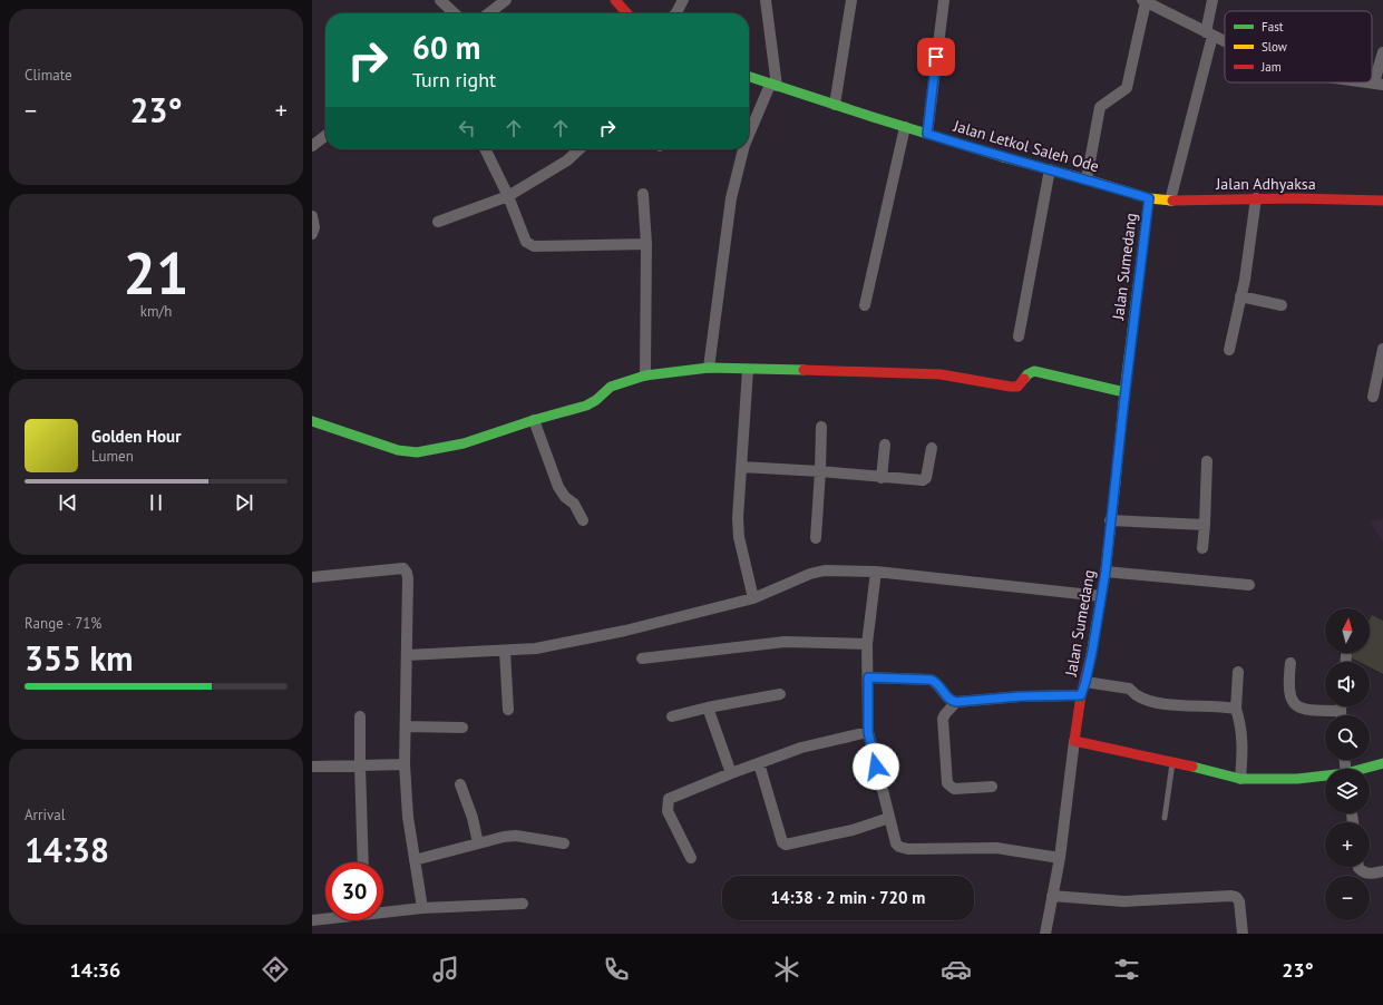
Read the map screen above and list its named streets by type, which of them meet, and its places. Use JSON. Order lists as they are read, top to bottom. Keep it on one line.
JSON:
{"streets":{"street":["Jalan Letkol Saleh Ode","Jalan Adhyaksa","Jalan Sumedang"]},"crossings":[["Jalan Letkol Saleh Ode","Jalan Adhyaksa"],["Jalan Letkol Saleh Ode","Jalan Sumedang"],["Jalan Adhyaksa","Jalan Sumedang"]],"legend":["Fast","Slow","Jam"],"north":"top","page":{"tile":["Climate",["21","km/h"],["Range · 71%","355 km"],["Arrival","14:38"]],"turn":["60 m","Turn right"],"heat":["−","23°","+"],"song":["Golden Hour","Lumen"],"map_buttons":["+","−"],"limit":"30","trip":"14:38 · 2 min · 720 m","tabs":["14:36","23°"]}}
